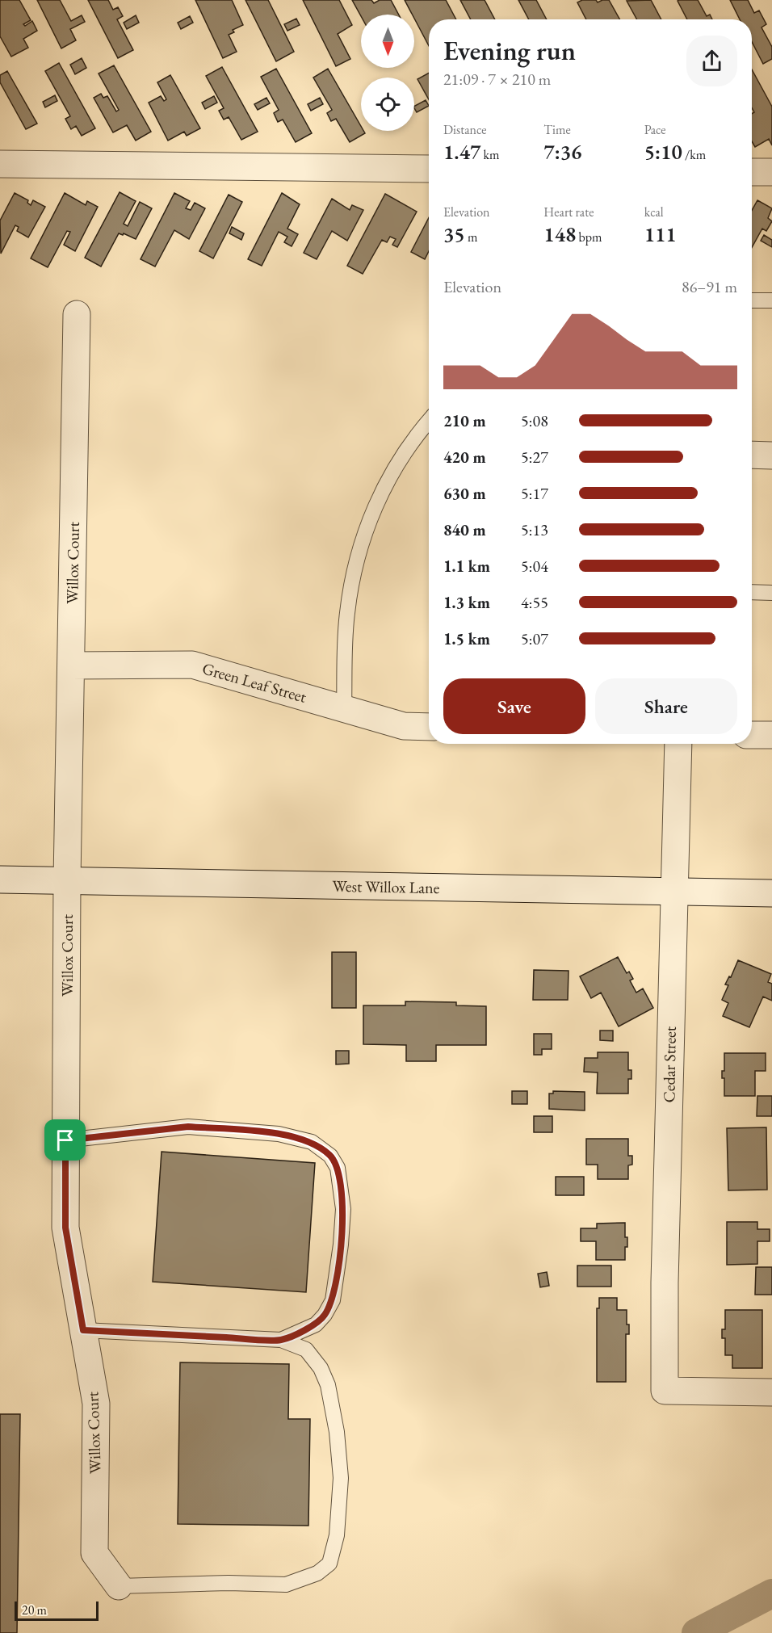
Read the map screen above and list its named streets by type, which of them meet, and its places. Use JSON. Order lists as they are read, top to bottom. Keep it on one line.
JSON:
{"streets":{"street":["Willox Court","Green Leaf Street","West Willox Lane","Cedar Street"]},"crossings":[["Willox Court","Green Leaf Street"],["Willox Court","West Willox Lane"],["West Willox Lane","Cedar Street"]],"scale_bar":"20 m","north":"bottom","page":{"heading":["Evening run","21:09 · 7 × 210 m"],"stats":[["Distance","1.47 km"],["Time","7:36"],["Pace","5:10 /km"],["Elevation","35 m"],["Heart rate","148 bpm"],["kcal","111"]],"chart":["Elevation","86–91 m"],"list":[{"name":"210 m","note":"5:08"},{"name":"420 m","note":"5:27"},{"name":"630 m","note":"5:17"},{"name":"840 m","note":"5:13"},{"name":"1.1 km","note":"5:04"},{"name":"1.3 km","note":"4:55"},{"name":"1.5 km","note":"5:07"}],"buttons":["Save","Share"],"scale":"20 m"}}
